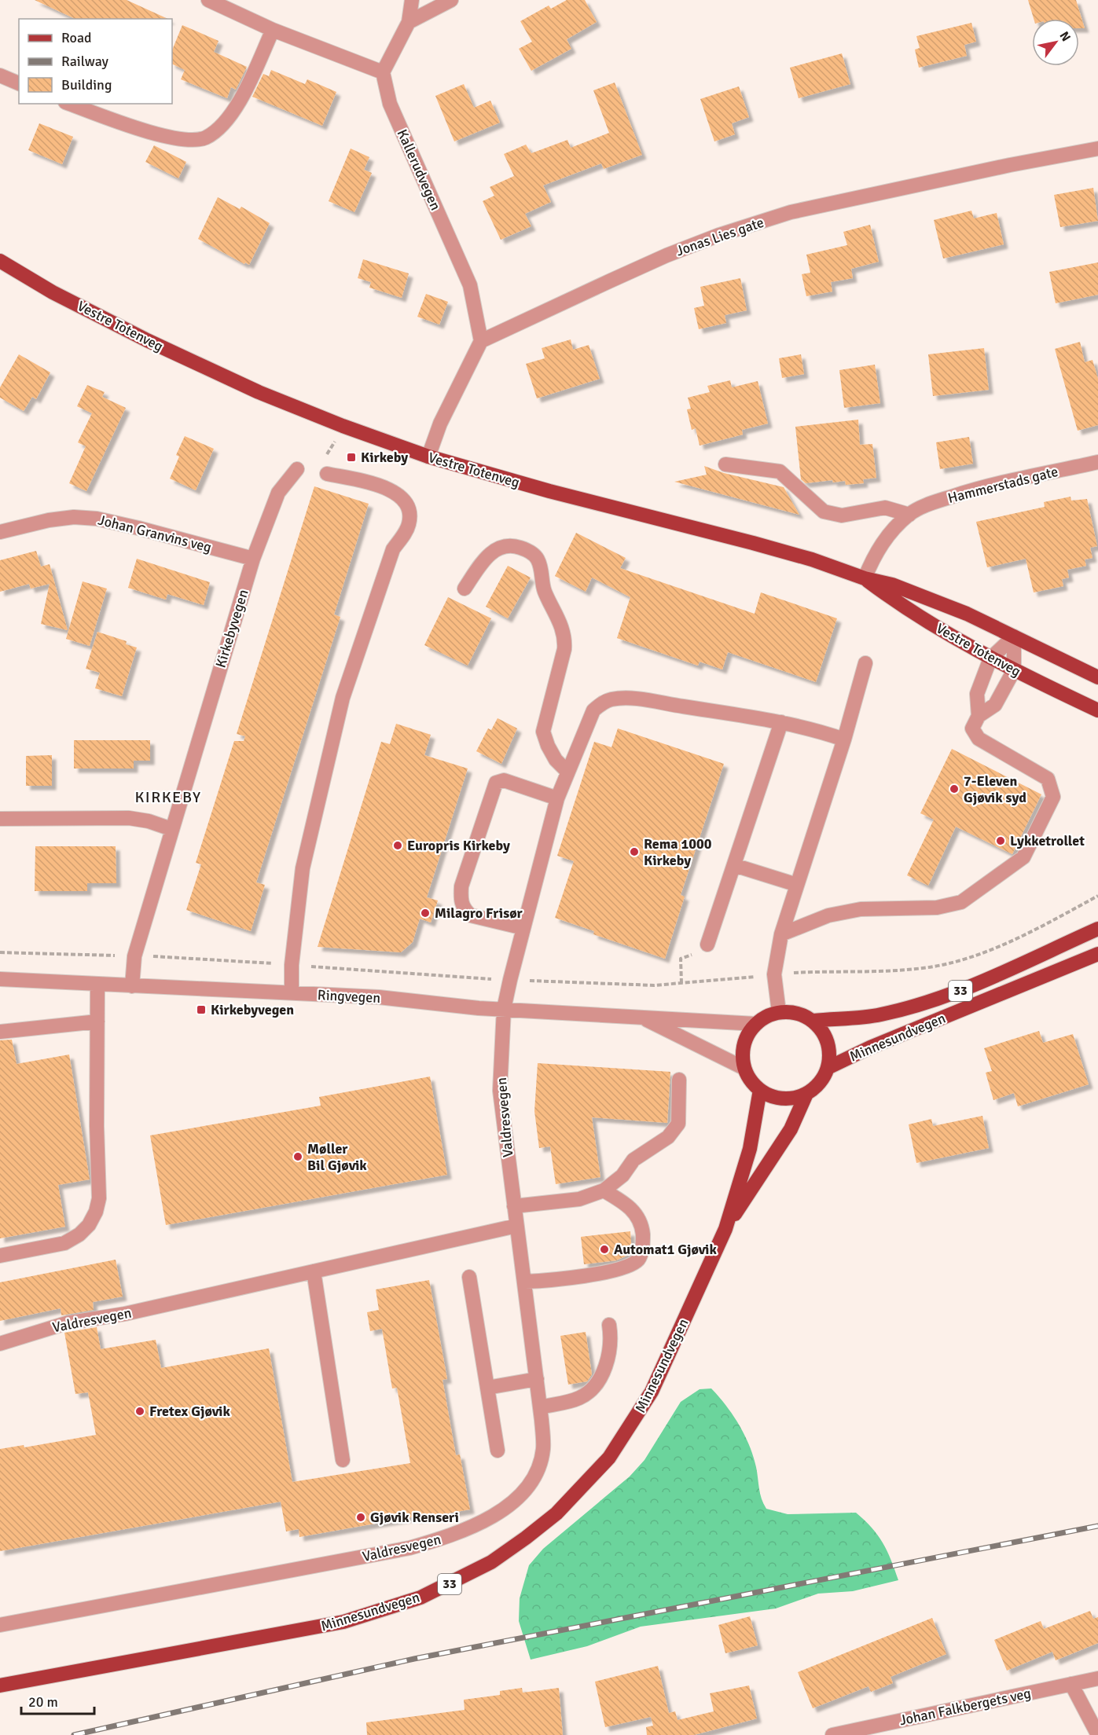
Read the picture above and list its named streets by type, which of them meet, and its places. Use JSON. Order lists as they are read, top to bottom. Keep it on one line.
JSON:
{"streets":{"main road":["Vestre Totenveg","33","Minnesundvegen"],"street":["Kallerudvegen","Jonas Lies gate","Hammerstads gate","Johan Granvins veg","Kirkebyvegen","Ringvegen","Valdresvegen","Johan Falkbergets veg"]},"crossings":[["Kallerudvegen","Jonas Lies gate"],["Vestre Totenveg","Hammerstads gate"],["Johan Granvins veg","Kirkebyvegen"],["Kirkebyvegen","Ringvegen"],["Ringvegen","Minnesundvegen"],["Ringvegen","Valdresvegen"]],"districts":["KIRKEBY"],"places":{"transit":["Kirkeby","Kirkebyvegen"],"other":["7-Eleven Gjøvik syd","Lykketrollet","Europris Kirkeby","Rema 1000 Kirkeby","Milagro Frisør","Møller Bil Gjøvik","Automat1 Gjøvik","Fretex Gjøvik","Gjøvik Renseri"]},"legend":["Road","Railway","Building"],"scale_bar":"20 m","north":"top right"}
